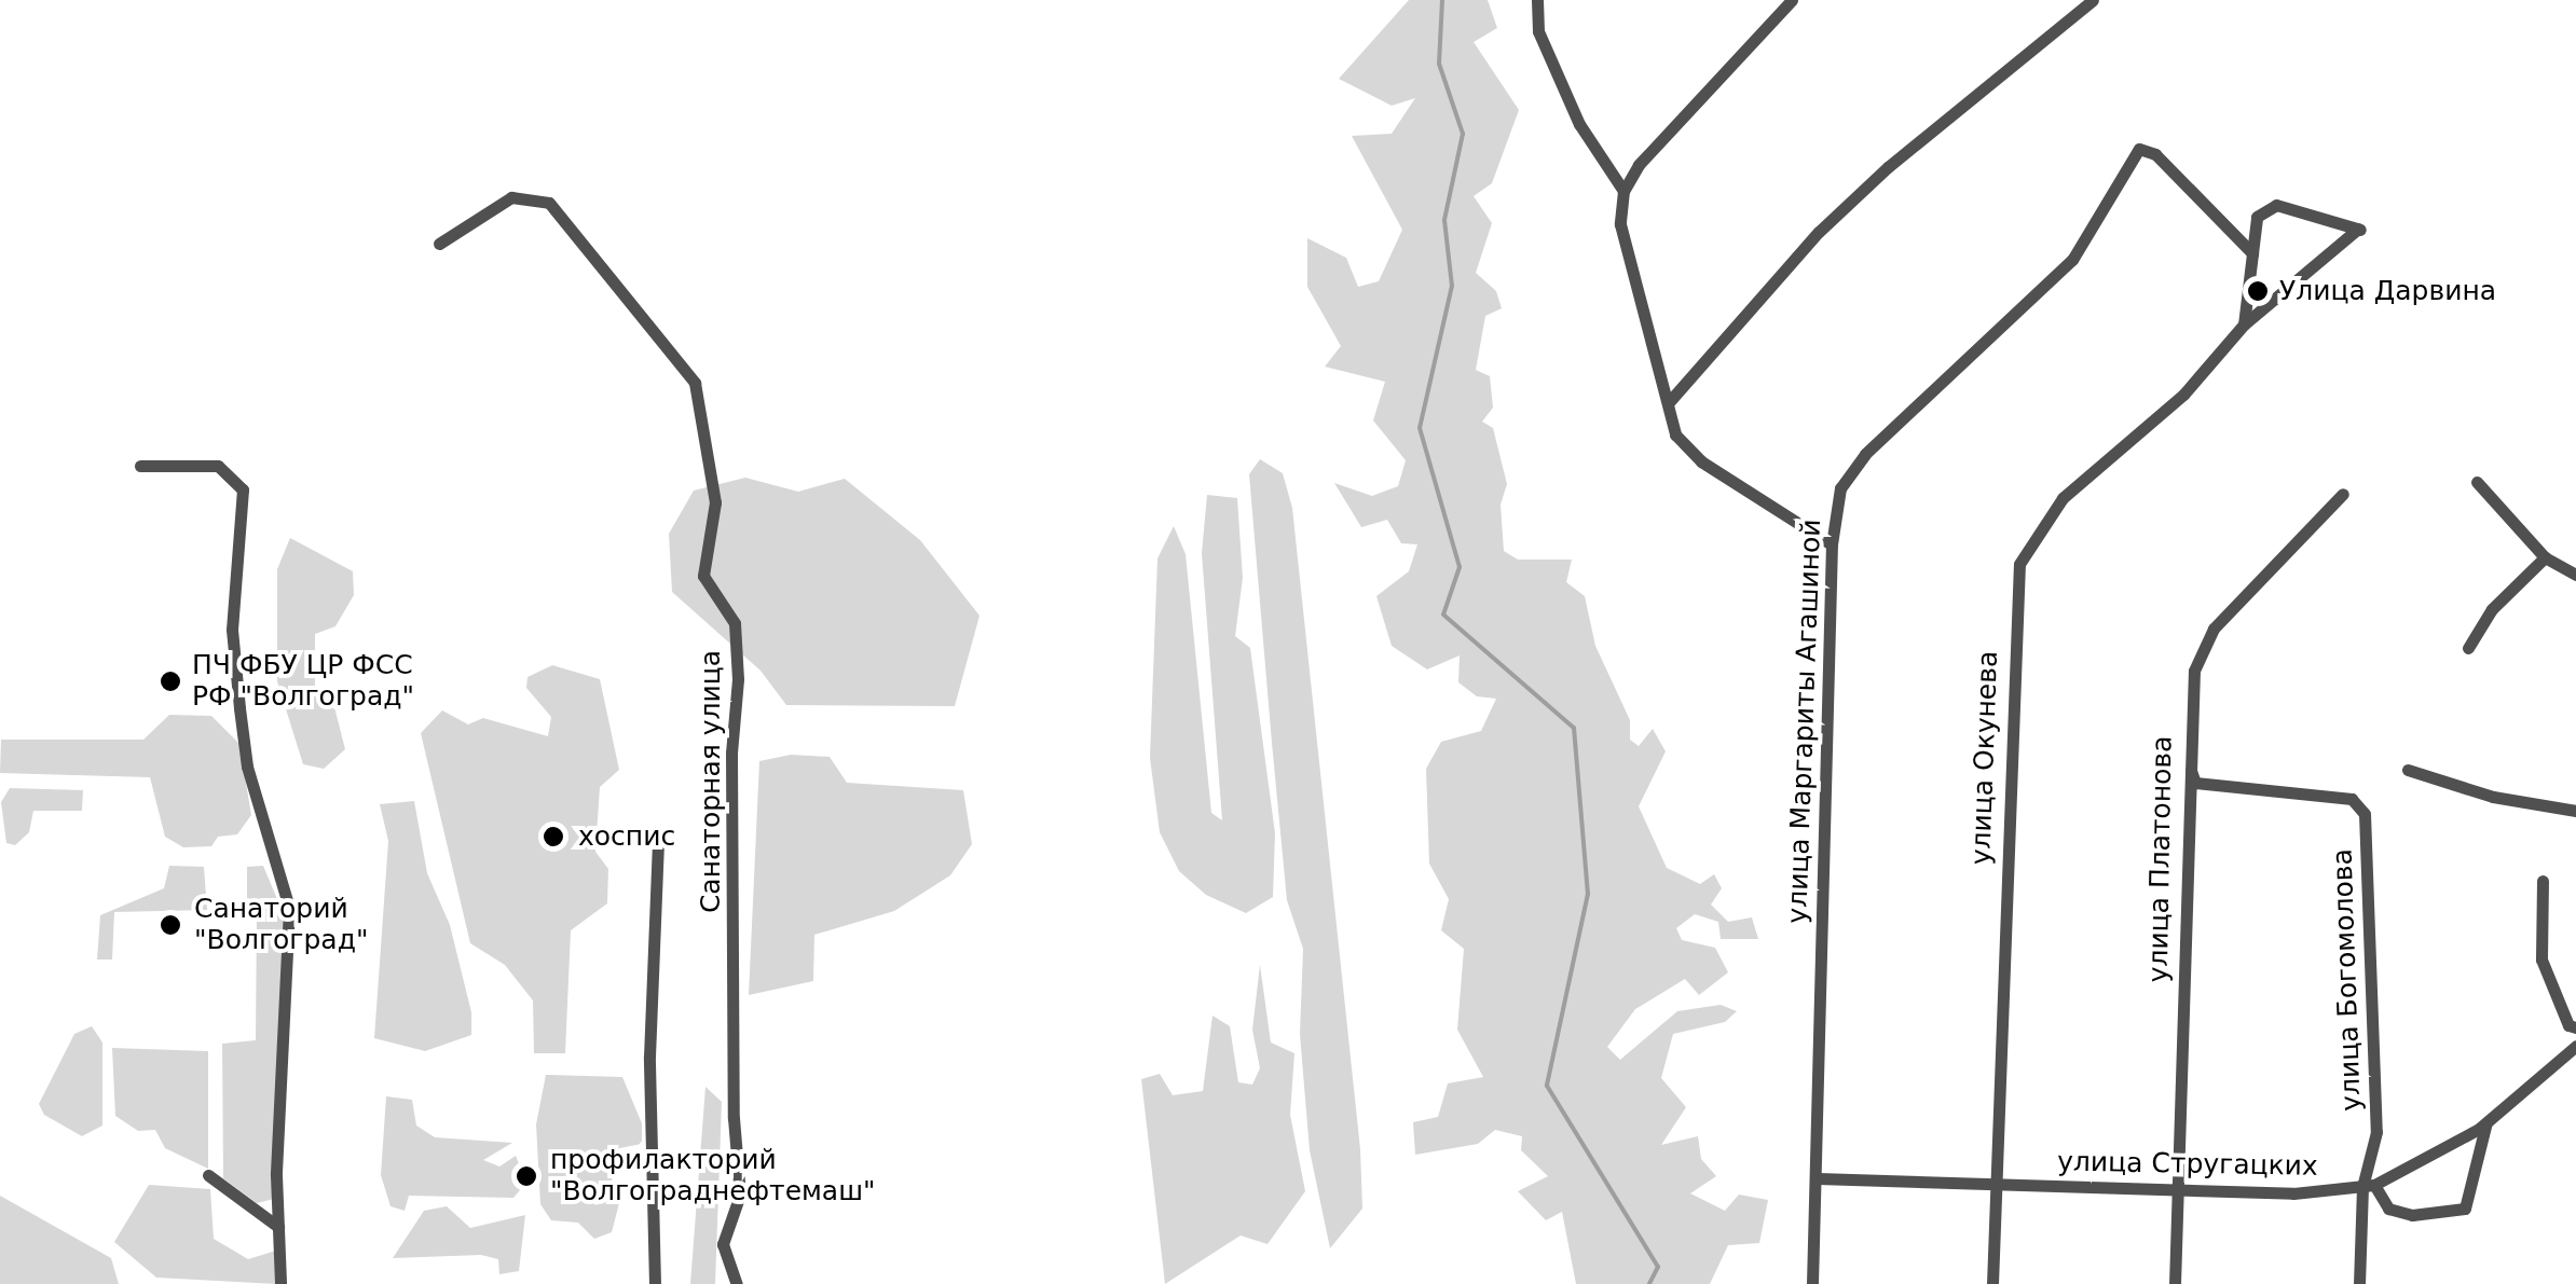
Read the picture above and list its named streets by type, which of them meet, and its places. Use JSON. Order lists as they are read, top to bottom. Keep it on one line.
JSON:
{"streets":{"street":["улица Маргариты Агашиной","улица Окунева","Санаторная улица","улица Платонова","улица Богомолова","улица Стругацких"]},"crossings":[["улица Маргариты Агашиной","улица Окунева"],["улица Маргариты Агашиной","улица Стругацких"],["улица Окунева","улица Стругацких"],["улица Платонова","улица Стругацких"],["улица Богомолова","улица Стругацких"]],"places":["Улица Дарвина","ПЧ ФБУ ЦР ФСС РФ \"Волгоград\"","хоспис","Санаторий \"Волгоград\"","профилакторий \"Волгограднефтемаш\""]}
